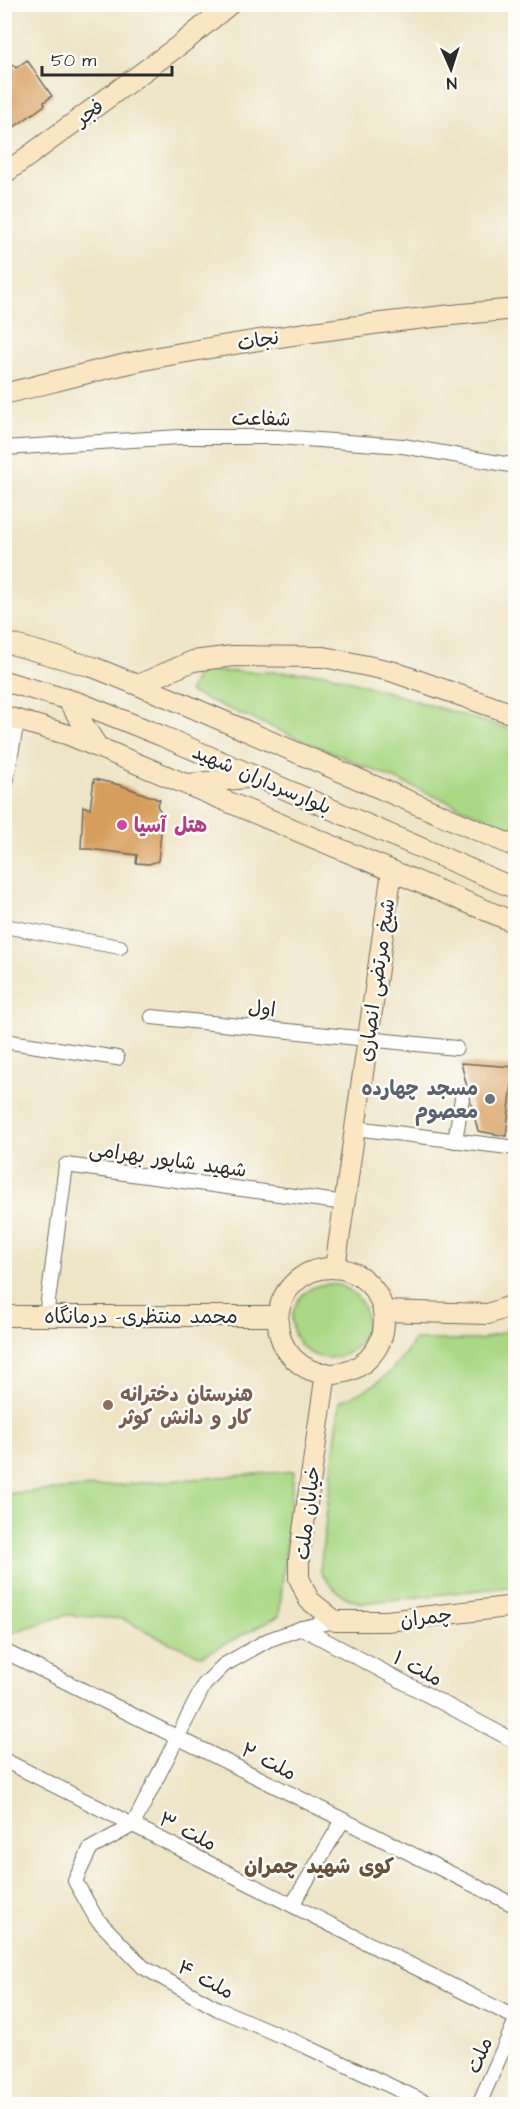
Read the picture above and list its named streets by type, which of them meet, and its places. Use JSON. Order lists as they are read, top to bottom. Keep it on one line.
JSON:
{"streets":{"street":["فجر","نجات","شفاعت","بلوارسرداران شهید","شیخ مرتضی انصاری","اول","شهید شاپور بهرامی","محمد منتظری- درمانگاه","خیابان ملت","چمران","ملت ۱","ملت ۲","ملت ۳","ملت ۴","ملت"]},"crossings":[["شیخ مرتضی انصاری","اول"],["شیخ مرتضی انصاری","شهید شاپور بهرامی"],["شیخ مرتضی انصاری","محمد منتظری- درمانگاه"],["شیخ مرتضی انصاری","خیابان ملت"],["شهید شاپور بهرامی","محمد منتظری- درمانگاه"],["محمد منتظری- درمانگاه","خیابان ملت"],["خیابان ملت","چمران"],["ملت ۳","ملت ۴"],["ملت ۳","ملت"]],"districts":["کوی شهید چمران"],"places":["هتل آسیا","مسجد چهارده معصوم","هنرستان دخترانه کار و دانش کوثر"],"scale_bar":"50 m","north":"bottom"}
